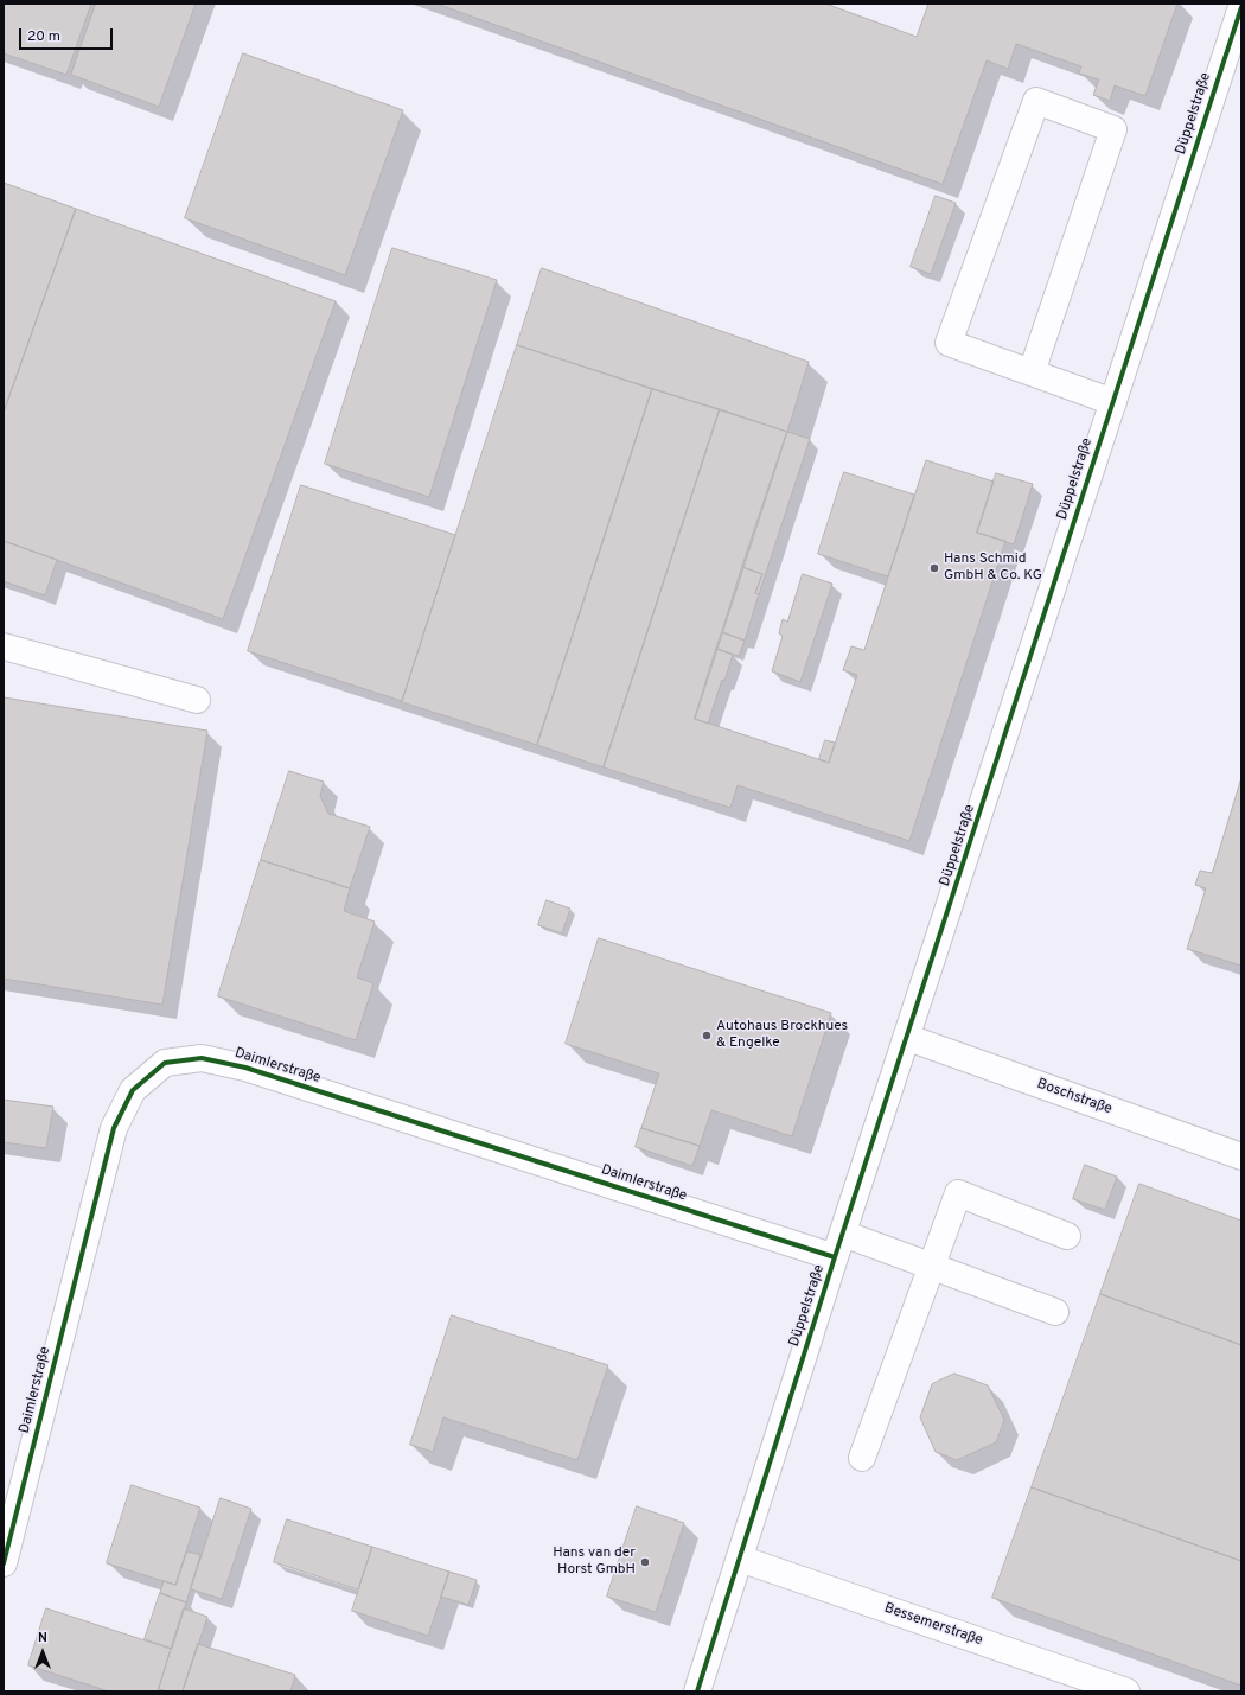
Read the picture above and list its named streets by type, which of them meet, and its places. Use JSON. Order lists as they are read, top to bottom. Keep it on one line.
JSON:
{"streets":{"street":["Düppelstraße","Daimlerstraße","Boschstraße","Bessemerstraße"]},"crossings":[["Düppelstraße","Daimlerstraße"],["Düppelstraße","Boschstraße"],["Düppelstraße","Bessemerstraße"]],"places":["Hans Schmid GmbH & Co. KG","Autohaus Brockhues & Engelke","Hans van der Horst GmbH"],"scale_bar":"20 m","north":"top"}
